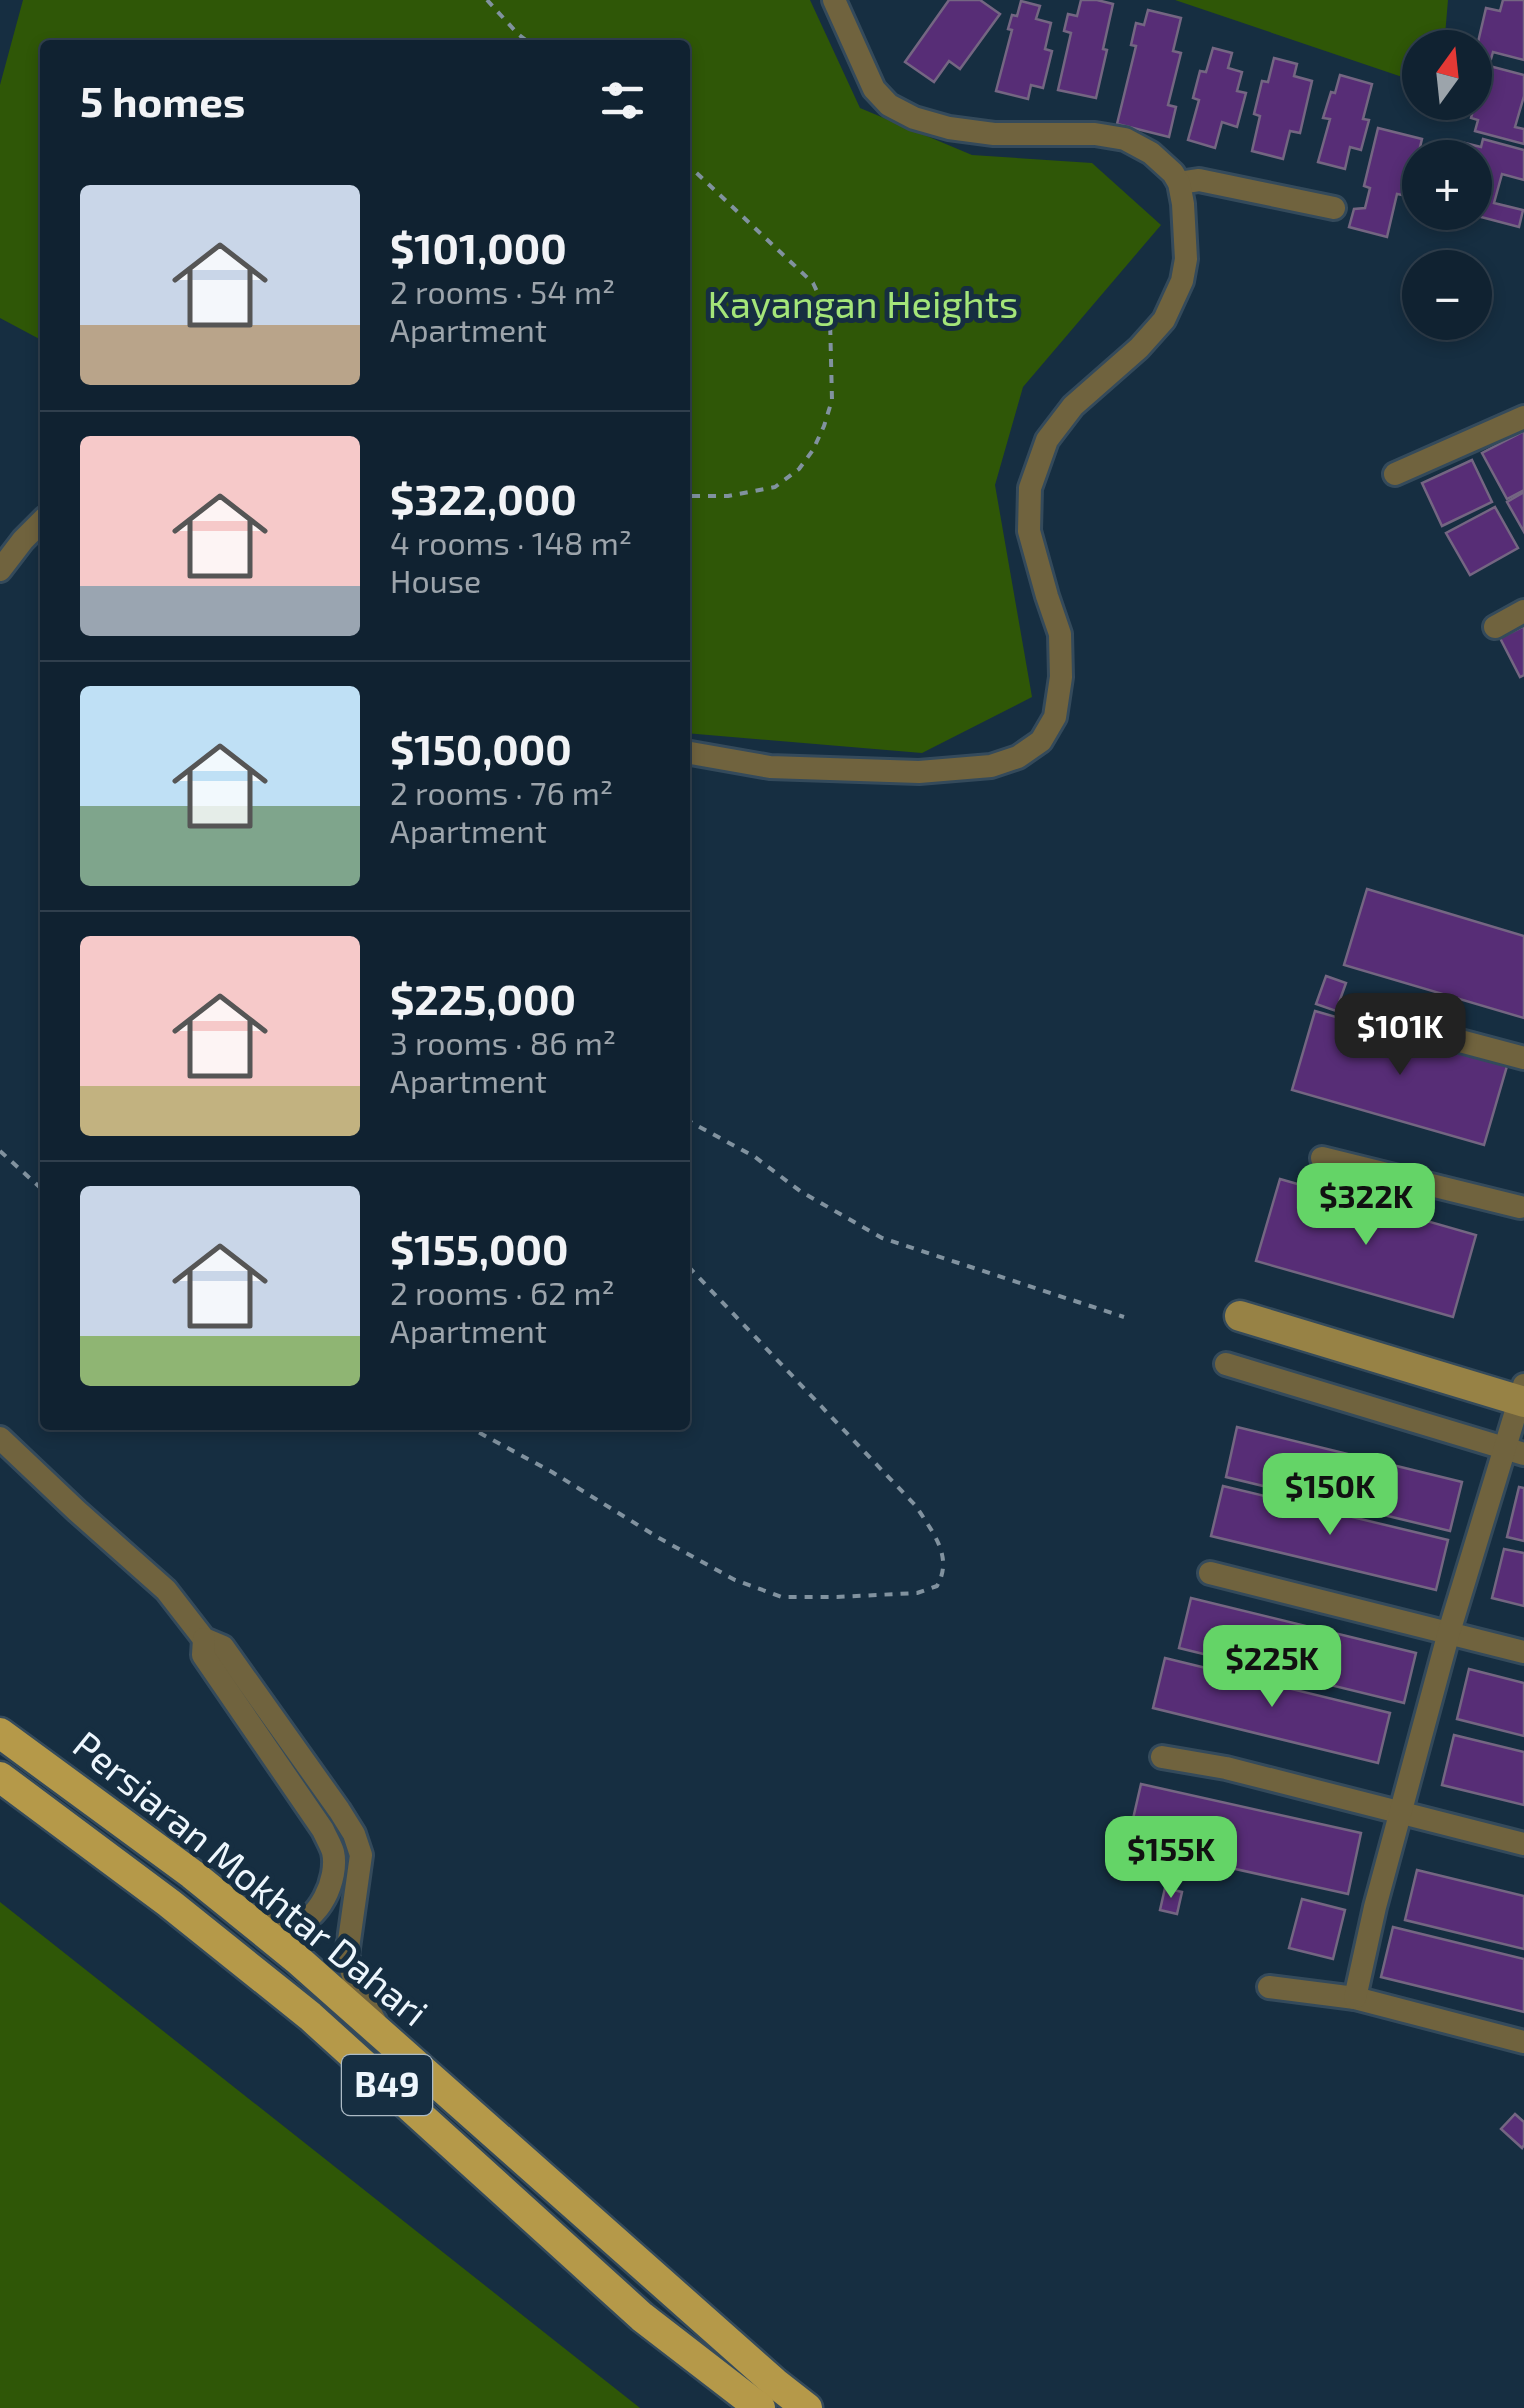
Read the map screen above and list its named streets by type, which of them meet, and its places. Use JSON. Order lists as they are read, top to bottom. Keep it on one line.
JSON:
{"streets":{"main road":["Persiaran Mokhtar Dahari","B49"]},"parks":["Kayangan Heights"],"north":"top","page":{"map_buttons":["+","−"],"heading":"5 homes","list":[{"name":"$101,000","note":"2 rooms · 54 m² · Apartment"},{"name":"$322,000","note":"4 rooms · 148 m² · House"},{"name":"$150,000","note":"2 rooms · 76 m² · Apartment"},{"name":"$225,000","note":"3 rooms · 86 m² · Apartment"},{"name":"$155,000","note":"2 rooms · 62 m² · Apartment"}],"price":["$101K","$322K","$150K","$225K","$155K"]}}
